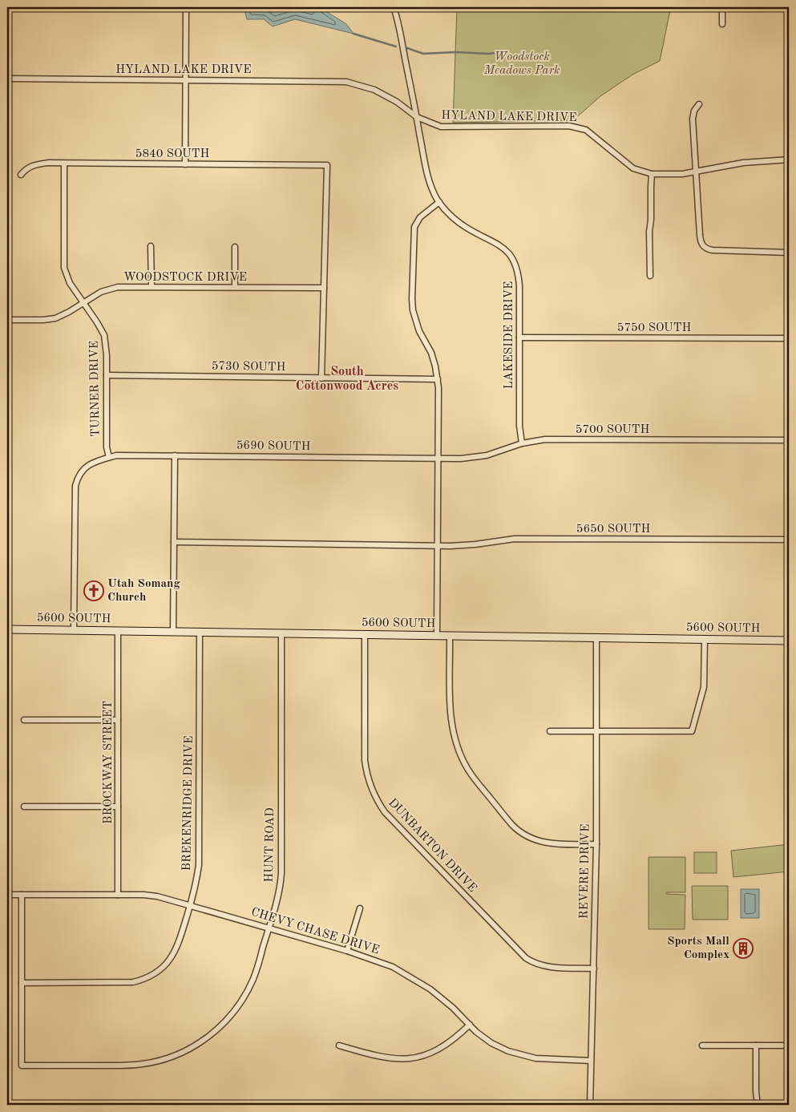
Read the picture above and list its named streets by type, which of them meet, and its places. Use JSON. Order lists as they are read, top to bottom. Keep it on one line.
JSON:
{"streets":{"main road":["5600 SOUTH"],"street":["HYLAND LAKE DRIVE","5840 SOUTH","WOODSTOCK DRIVE","5750 SOUTH","LAKESIDE DRIVE","5730 SOUTH","TURNER DRIVE","5700 SOUTH","5690 SOUTH","5650 SOUTH","BROCKWAY STREET","BREKENRIDGE DRIVE","HUNT ROAD","DUNBARTON DRIVE","REVERE DRIVE","CHEVY CHASE DRIVE"]},"crossings":[["HYLAND LAKE DRIVE","LAKESIDE DRIVE"],["5840 SOUTH","WOODSTOCK DRIVE"],["5840 SOUTH","TURNER DRIVE"],["WOODSTOCK DRIVE","TURNER DRIVE"],["5750 SOUTH","LAKESIDE DRIVE"],["LAKESIDE DRIVE","5700 SOUTH"],["5730 SOUTH","TURNER DRIVE"],["TURNER DRIVE","5690 SOUTH"],["5700 SOUTH","5690 SOUTH"],["5690 SOUTH","5600 SOUTH"],["5600 SOUTH","BROCKWAY STREET"],["5600 SOUTH","BREKENRIDGE DRIVE"],["5600 SOUTH","HUNT ROAD"],["5600 SOUTH","DUNBARTON DRIVE"],["5600 SOUTH","REVERE DRIVE"],["BROCKWAY STREET","CHEVY CHASE DRIVE"],["BREKENRIDGE DRIVE","HUNT ROAD"],["BREKENRIDGE DRIVE","CHEVY CHASE DRIVE"],["HUNT ROAD","CHEVY CHASE DRIVE"],["DUNBARTON DRIVE","REVERE DRIVE"],["REVERE DRIVE","CHEVY CHASE DRIVE"]],"districts":["South Cottonwood Acres"],"parks":["Woodstock Meadows Park"],"places":{"church":["Utah Somang Church"],"building":["Sports Mall Complex"]}}
